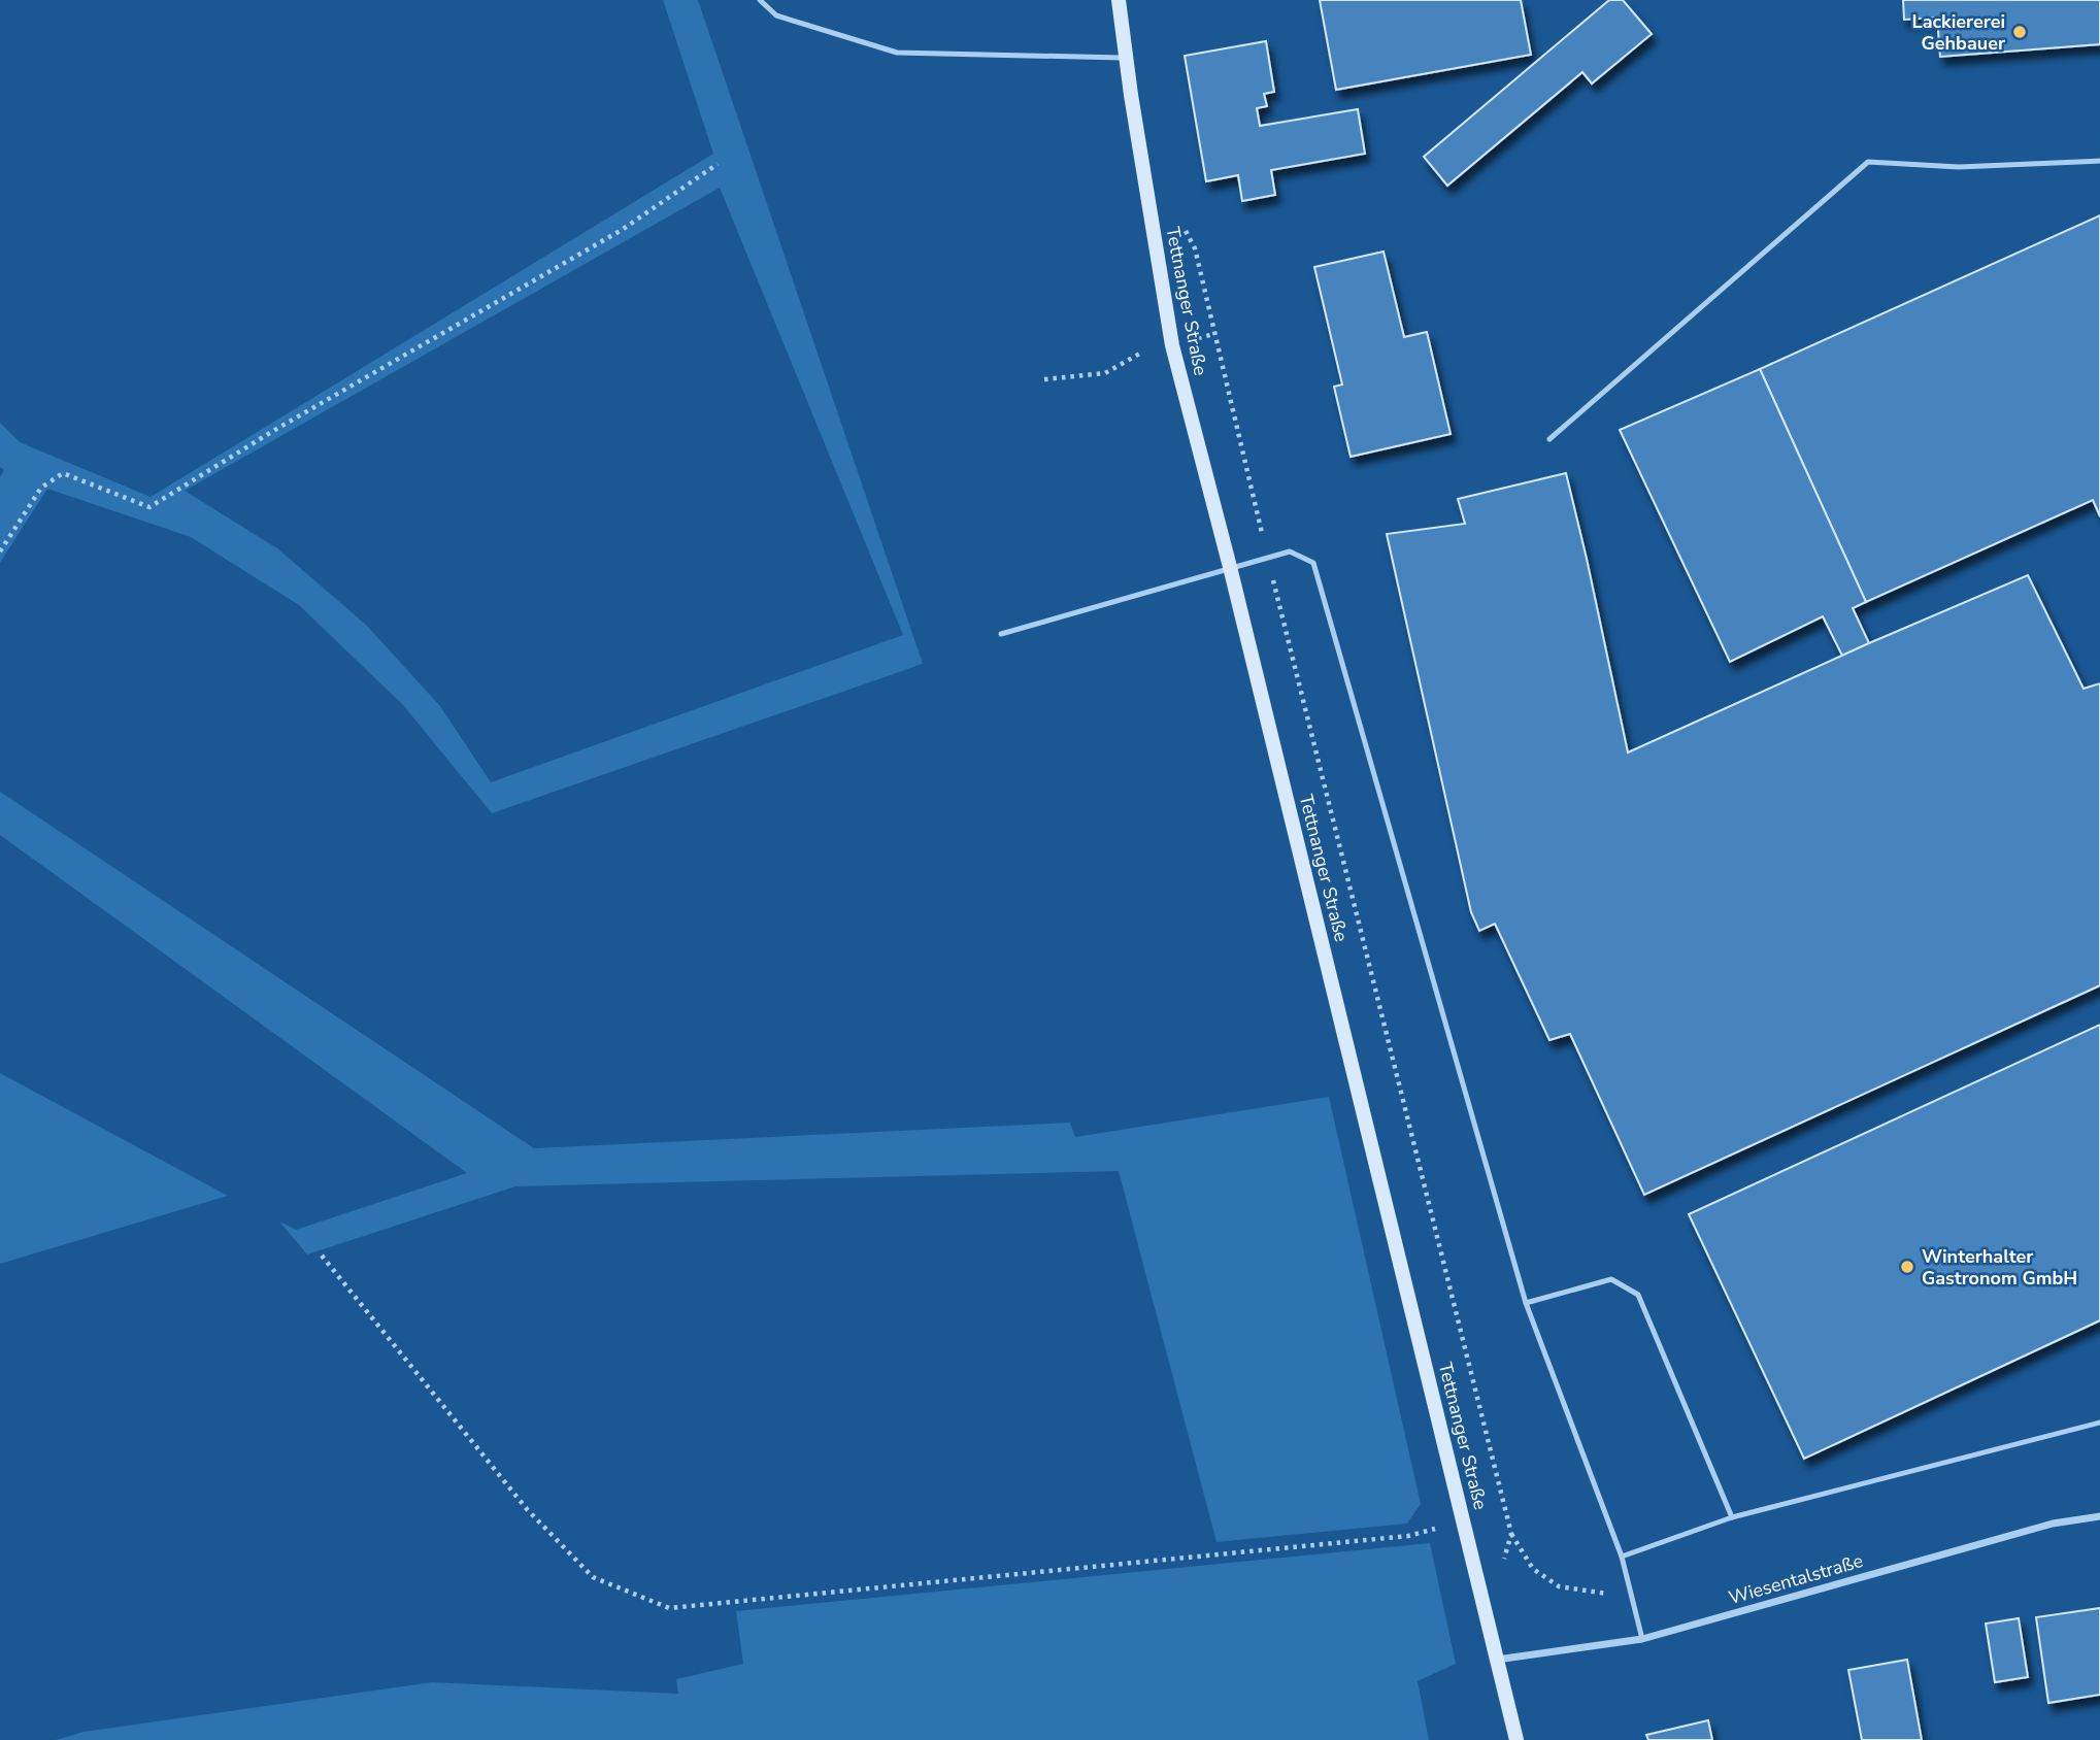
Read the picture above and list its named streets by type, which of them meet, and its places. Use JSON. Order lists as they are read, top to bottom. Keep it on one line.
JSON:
{"streets":{"main road":["Tettnanger Straße"],"street":["Wiesentalstraße"]},"crossings":[["Tettnanger Straße","Wiesentalstraße"]],"places":["Lackiererei Gehbauer","Winterhalter Gastronom GmbH"]}
